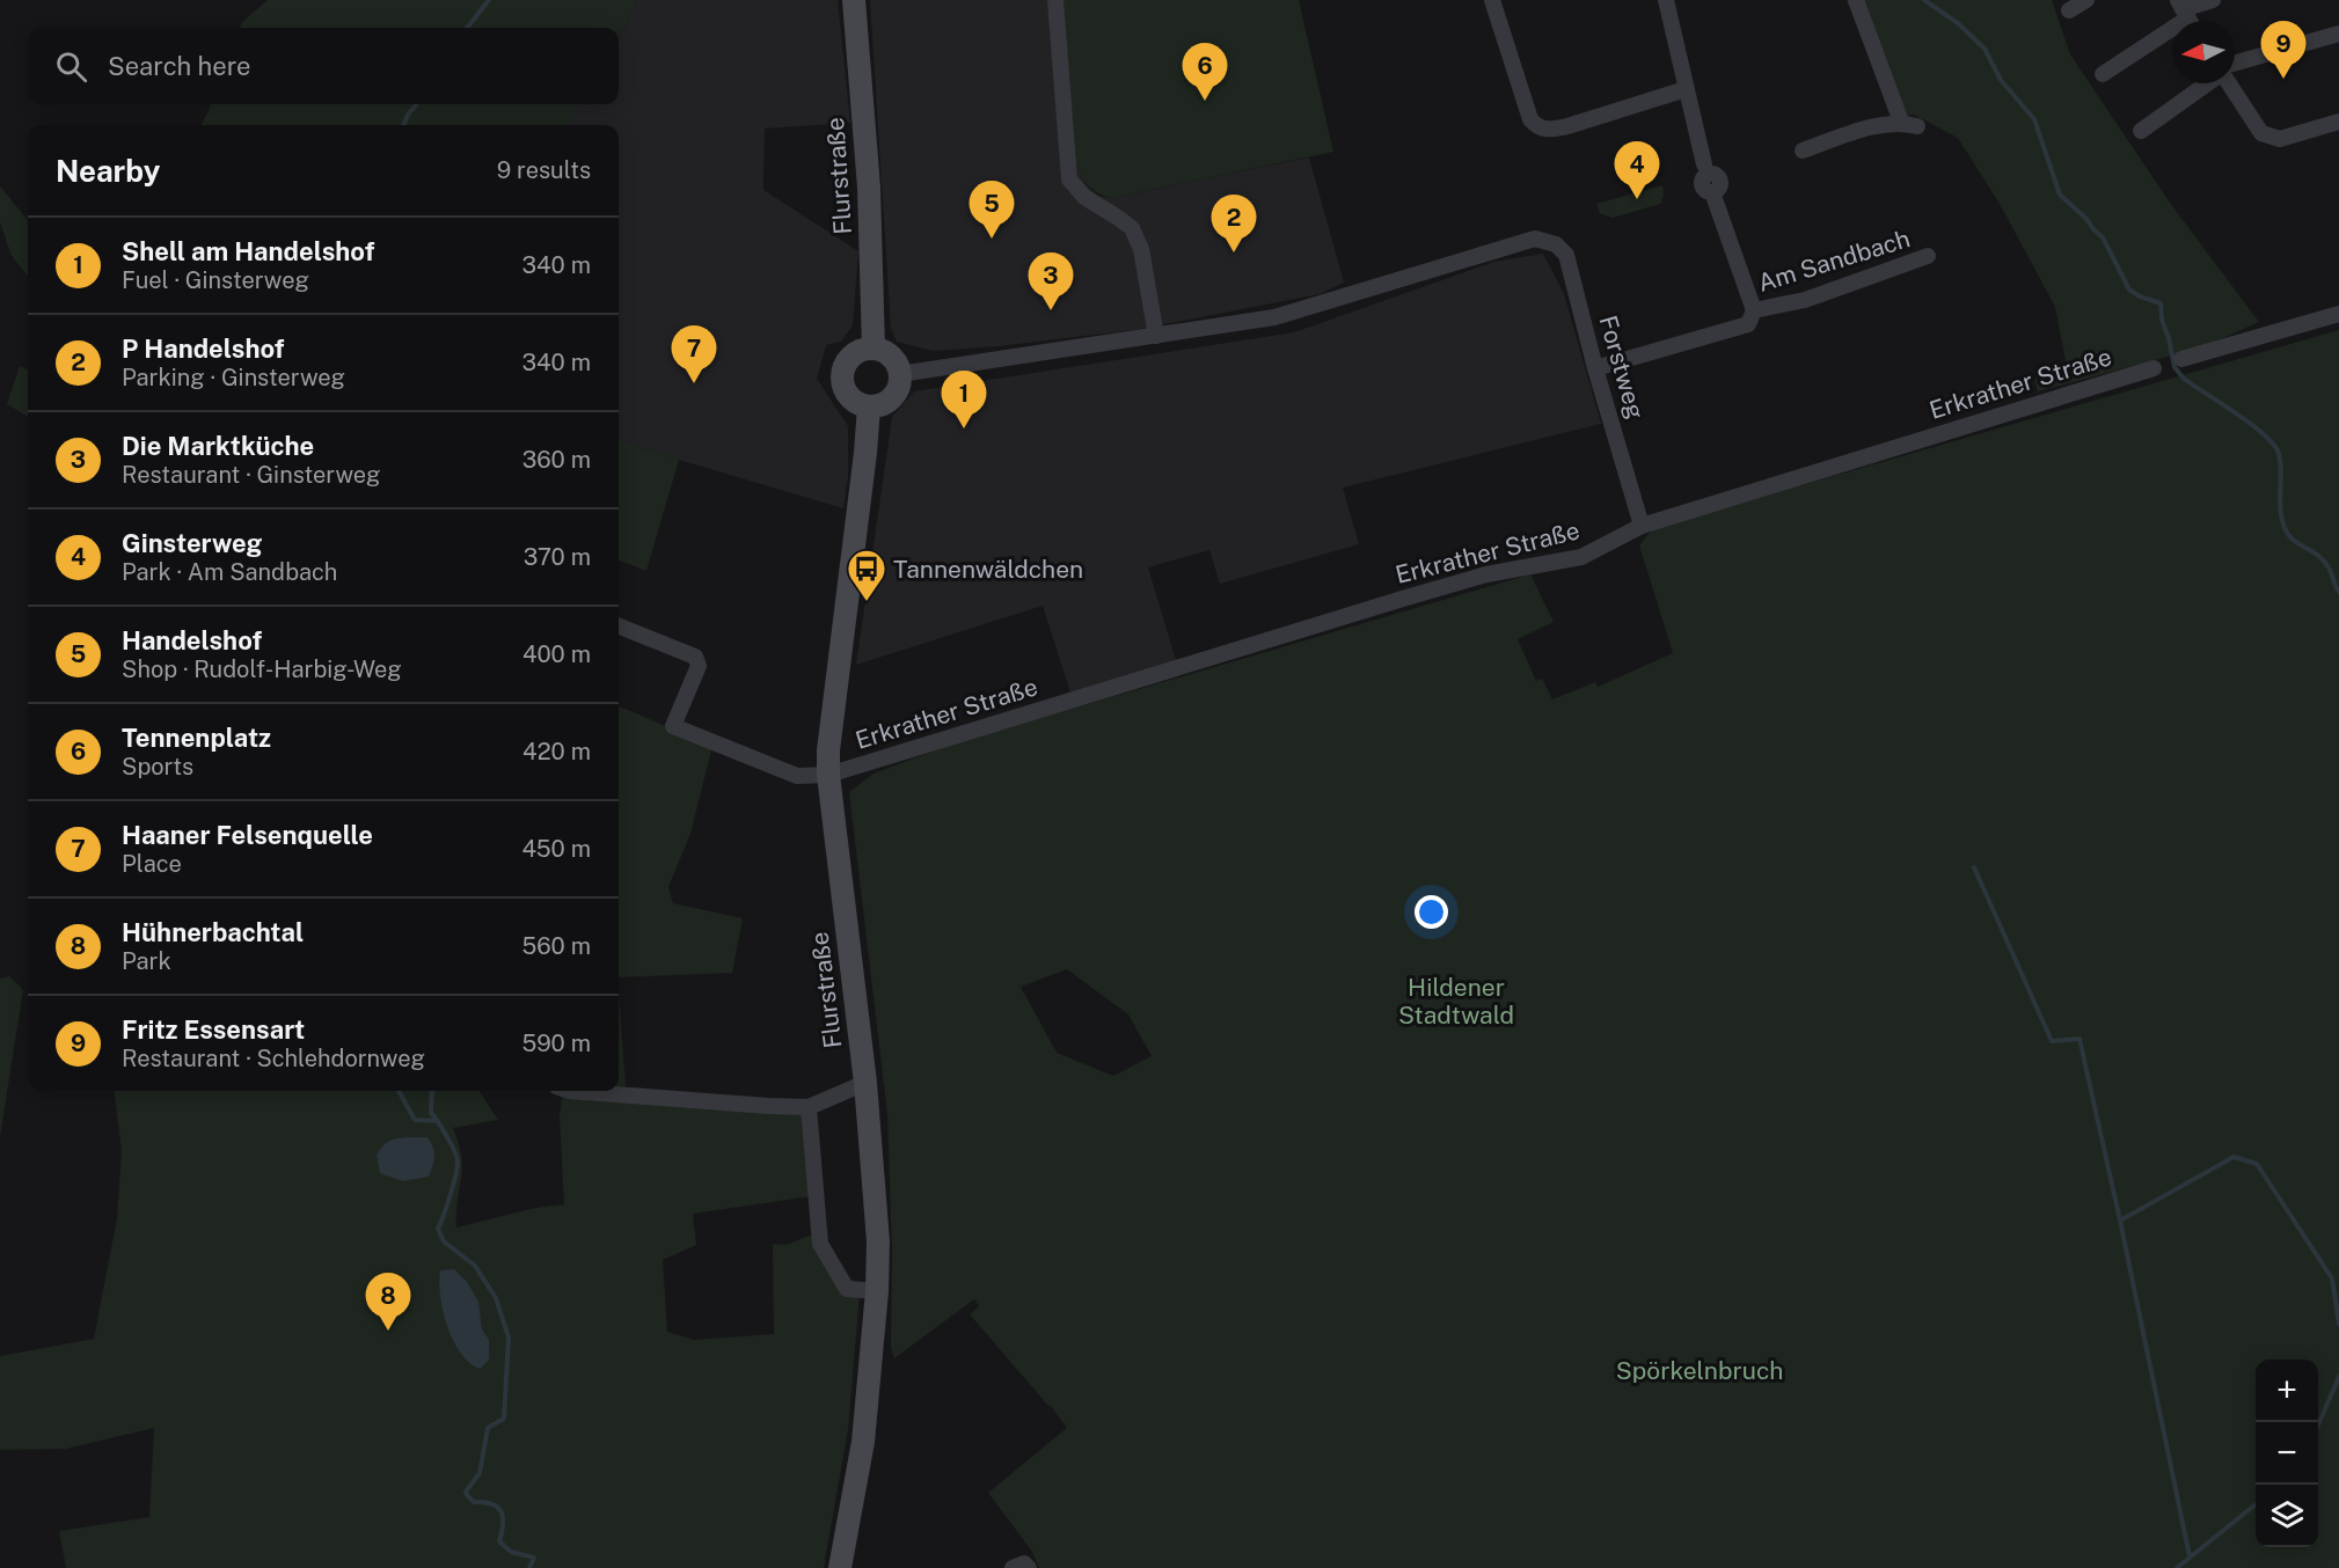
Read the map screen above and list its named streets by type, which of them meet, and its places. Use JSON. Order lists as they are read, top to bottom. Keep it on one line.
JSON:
{"streets":{"main road":["Flurstraße"],"street":["Am Sandbach","Forstweg","Erkrather Straße"]},"crossings":[["Flurstraße","Erkrather Straße"],["Forstweg","Erkrather Straße"]],"parks":["Hildener Stadtwald","Spörkelnbruch"],"places":{"bus stop":["Tannenwäldchen"]},"north":"left","page":{"pins":["9","6","4","5","2","3","7","1","8"],"search":"Search here","heading":["Nearby","9 results"],"list":[{"mark":"1","name":"Shell am Handelshof","note":"Fuel · Ginsterweg","value":"340 m"},{"mark":"2","name":"P Handelshof","note":"Parking · Ginsterweg","value":"340 m"},{"mark":"3","name":"Die Marktküche","note":"Restaurant · Ginsterweg","value":"360 m"},{"mark":"4","name":"Ginsterweg","note":"Park · Am Sandbach","value":"370 m"},{"mark":"5","name":"Handelshof","note":"Shop · Rudolf-Harbig-Weg","value":"400 m"},{"mark":"6","name":"Tennenplatz","note":"Sports","value":"420 m"},{"mark":"7","name":"Haaner Felsenquelle","note":"Place","value":"450 m"},{"mark":"8","name":"Hühnerbachtal","note":"Park","value":"560 m"},{"mark":"9","name":"Fritz Essensart","note":"Restaurant · Schlehdornweg","value":"590 m"}],"map_buttons":["+","−"]}}
